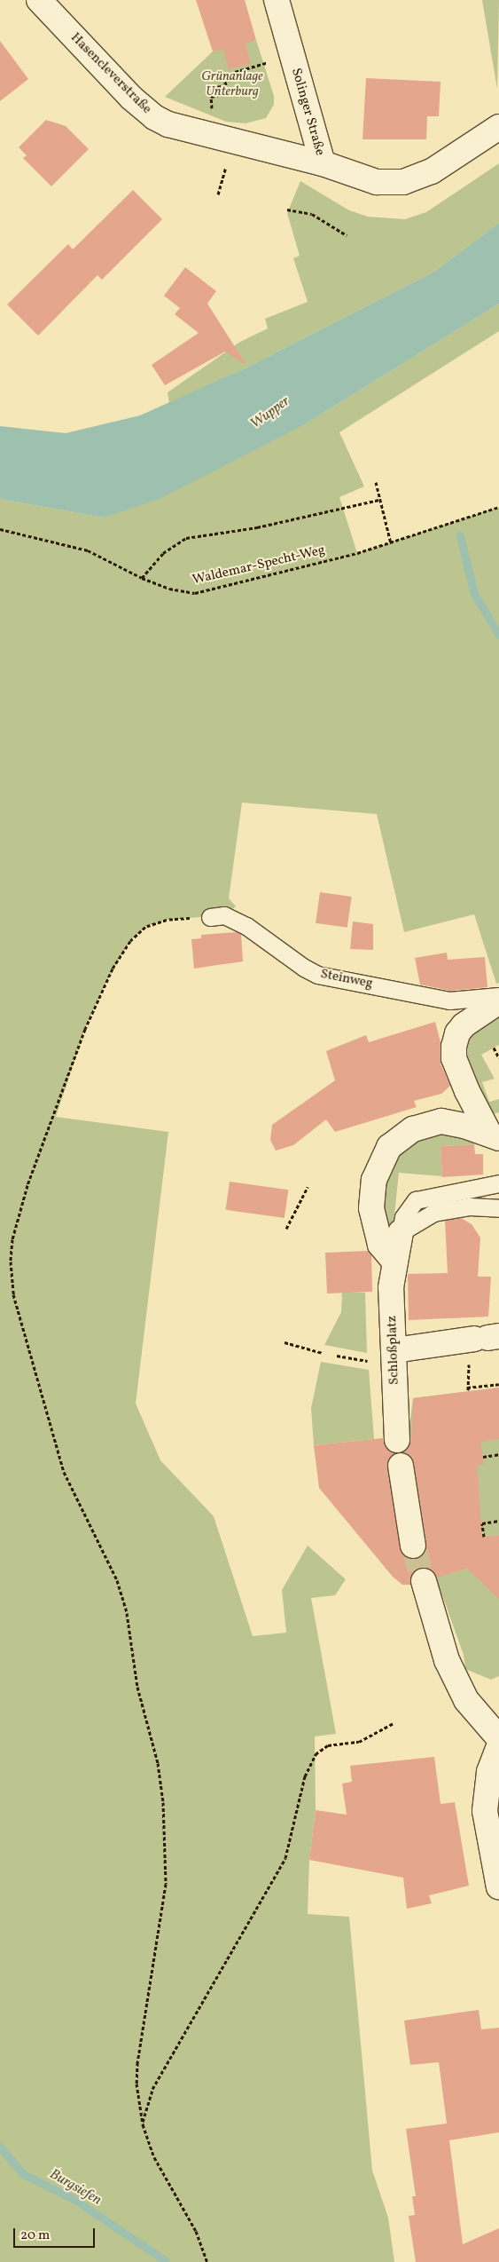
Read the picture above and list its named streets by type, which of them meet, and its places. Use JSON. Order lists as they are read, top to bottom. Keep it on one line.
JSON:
{"streets":{"street":["Hasencleverstraße","Solinger Straße","Schloßplatz"],"lane":["Steinweg"],"path":["Waldemar-Specht-Weg"]},"crossings":[["Hasencleverstraße","Solinger Straße"]],"water":["Wupper","Burgsiefen"],"parks":["Grünanlage Unterburg"],"scale_bar":"20 m"}
